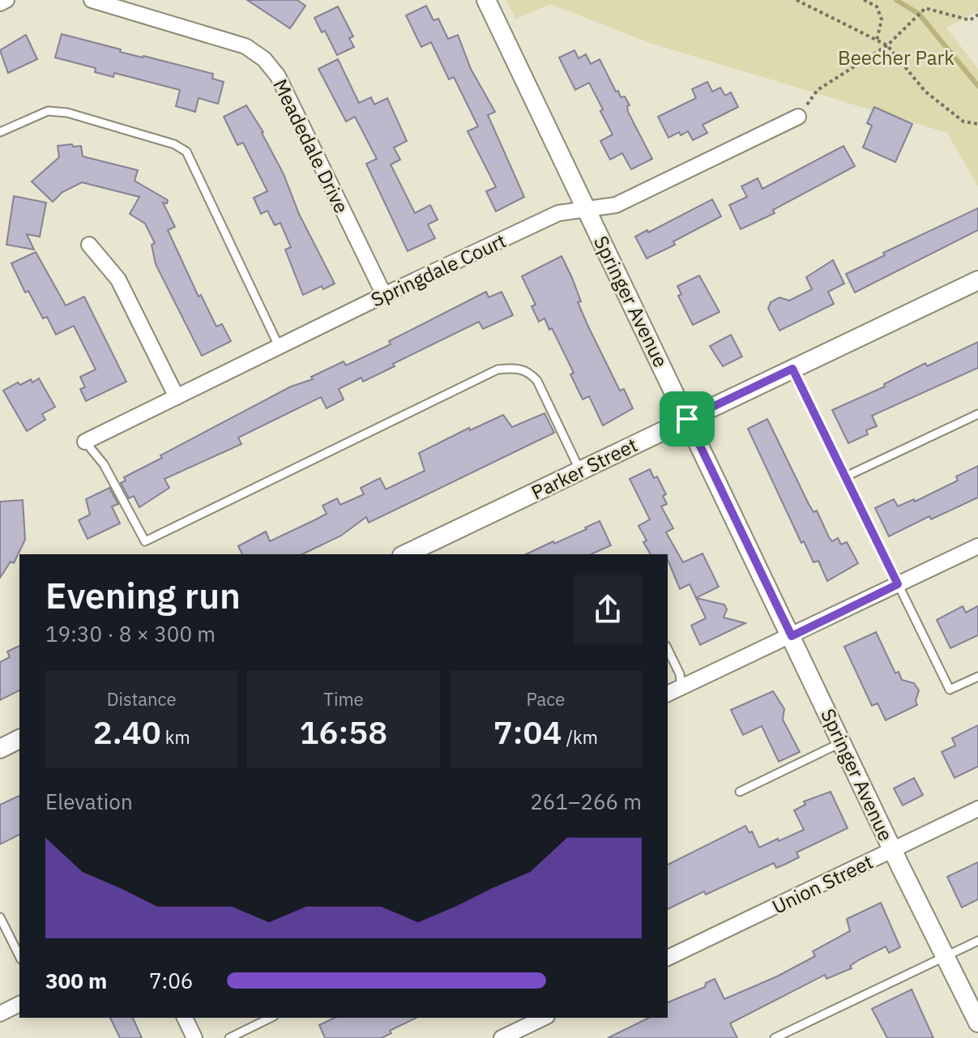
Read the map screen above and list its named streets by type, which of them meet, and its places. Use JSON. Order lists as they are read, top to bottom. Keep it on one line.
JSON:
{"streets":{"street":["Meadedale Drive","Springdale Court","Springer Avenue","Parker Street","Union Street"]},"crossings":[["Meadedale Drive","Springdale Court"],["Springdale Court","Springer Avenue"],["Springer Avenue","Parker Street"],["Springer Avenue","Union Street"]],"parks":["Beecher Park"],"page":{"heading":["Evening run","19:30 · 8 × 300 m"],"stats":[["Distance","2.40 km"],["Time","16:58"],["Pace","7:04 /km"]],"chart":["Elevation","261–266 m"],"list":[{"name":"300 m","note":"7:06"}]}}
